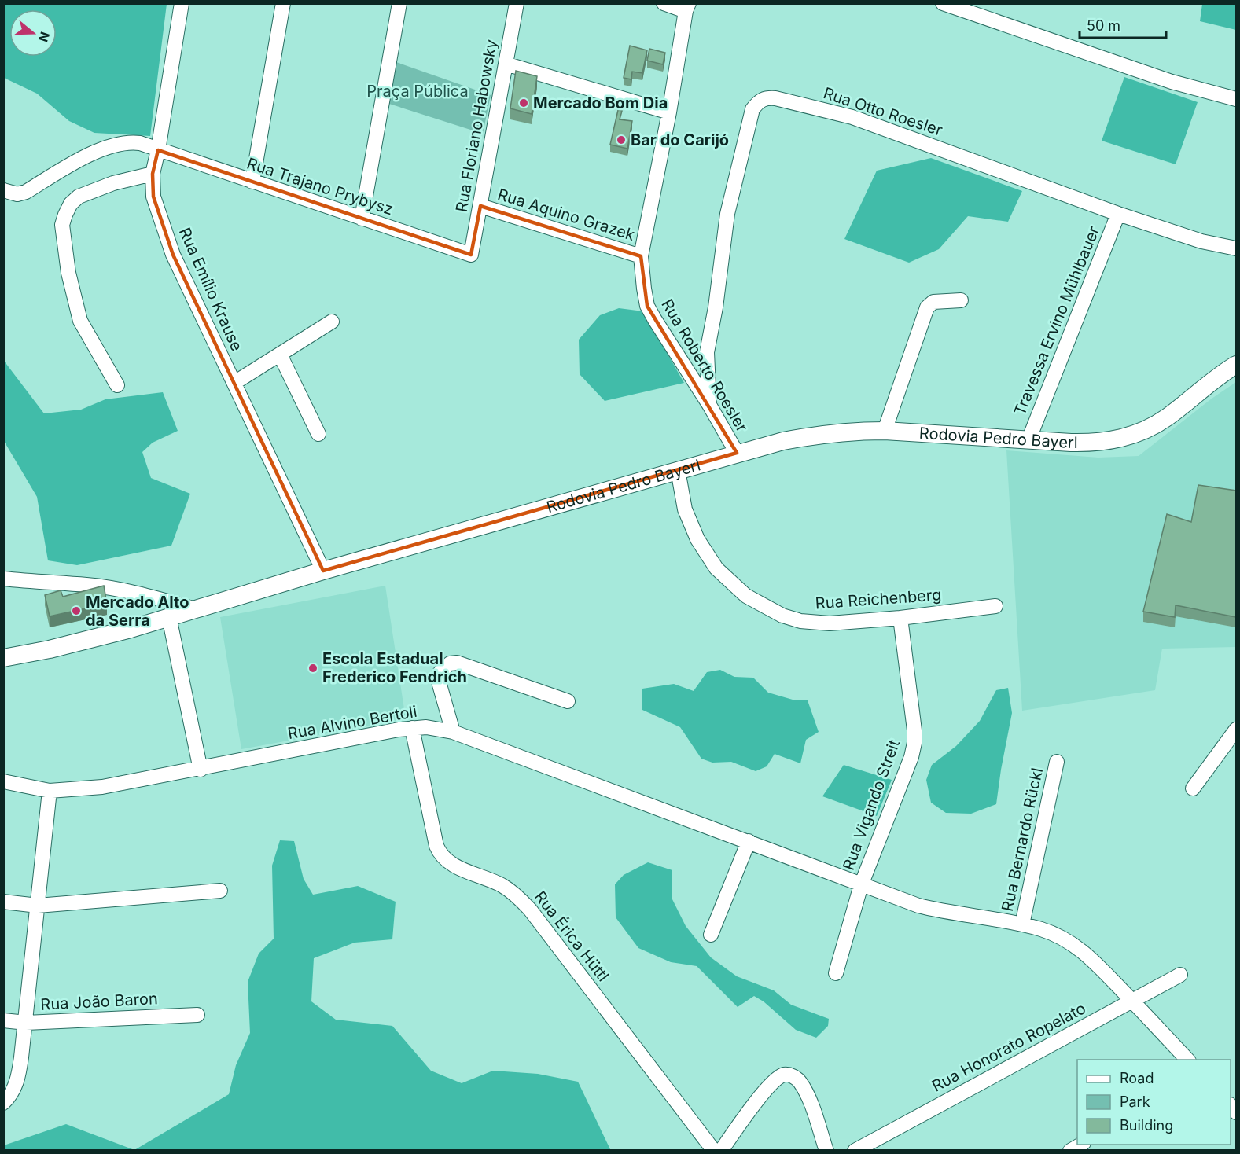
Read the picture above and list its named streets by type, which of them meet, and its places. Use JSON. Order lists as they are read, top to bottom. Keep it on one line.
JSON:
{"streets":{"main road":["Rodovia Pedro Bayerl"],"street":["Rua Otto Roesler","Rua Floriano Habowsky","Rua Trajano Prybysz","Rua Aquino Grazek","Rua Emílio Krause","Travessa Ervino Mühlbauer","Rua Roberto Roesler","Rua Reichenberg","Rua Alvino Bertoli","Rua Vigando Streit","Rua Bernardo Rückl","Rua Érica Hüttl","Rua João Baron","Rua Honorato Ropelato"]},"crossings":[["Rua Otto Roesler","Travessa Ervino Mühlbauer"],["Rua Otto Roesler","Rua Roberto Roesler"],["Rua Floriano Habowsky","Rua Trajano Prybysz"],["Rua Floriano Habowsky","Rua Aquino Grazek"],["Rua Trajano Prybysz","Rua Emílio Krause"],["Rua Aquino Grazek","Rua Roberto Roesler"],["Rua Emílio Krause","Rodovia Pedro Bayerl"],["Travessa Ervino Mühlbauer","Rodovia Pedro Bayerl"],["Rua Roberto Roesler","Rodovia Pedro Bayerl"],["Rodovia Pedro Bayerl","Rua Reichenberg"],["Rua Reichenberg","Rua Vigando Streit"],["Rua Alvino Bertoli","Rua Vigando Streit"],["Rua Alvino Bertoli","Rua Bernardo Rückl"],["Rua Alvino Bertoli","Rua Érica Hüttl"],["Rua Alvino Bertoli","Rua Honorato Ropelato"]],"parks":["Praça Pública"],"places":["Mercado Bom Dia","Bar do Carijó","Mercado Alto da Serra","Escola Estadual Frederico Fendrich"],"legend":["Road","Park","Building"],"scale_bar":"50 m","north":"right"}
